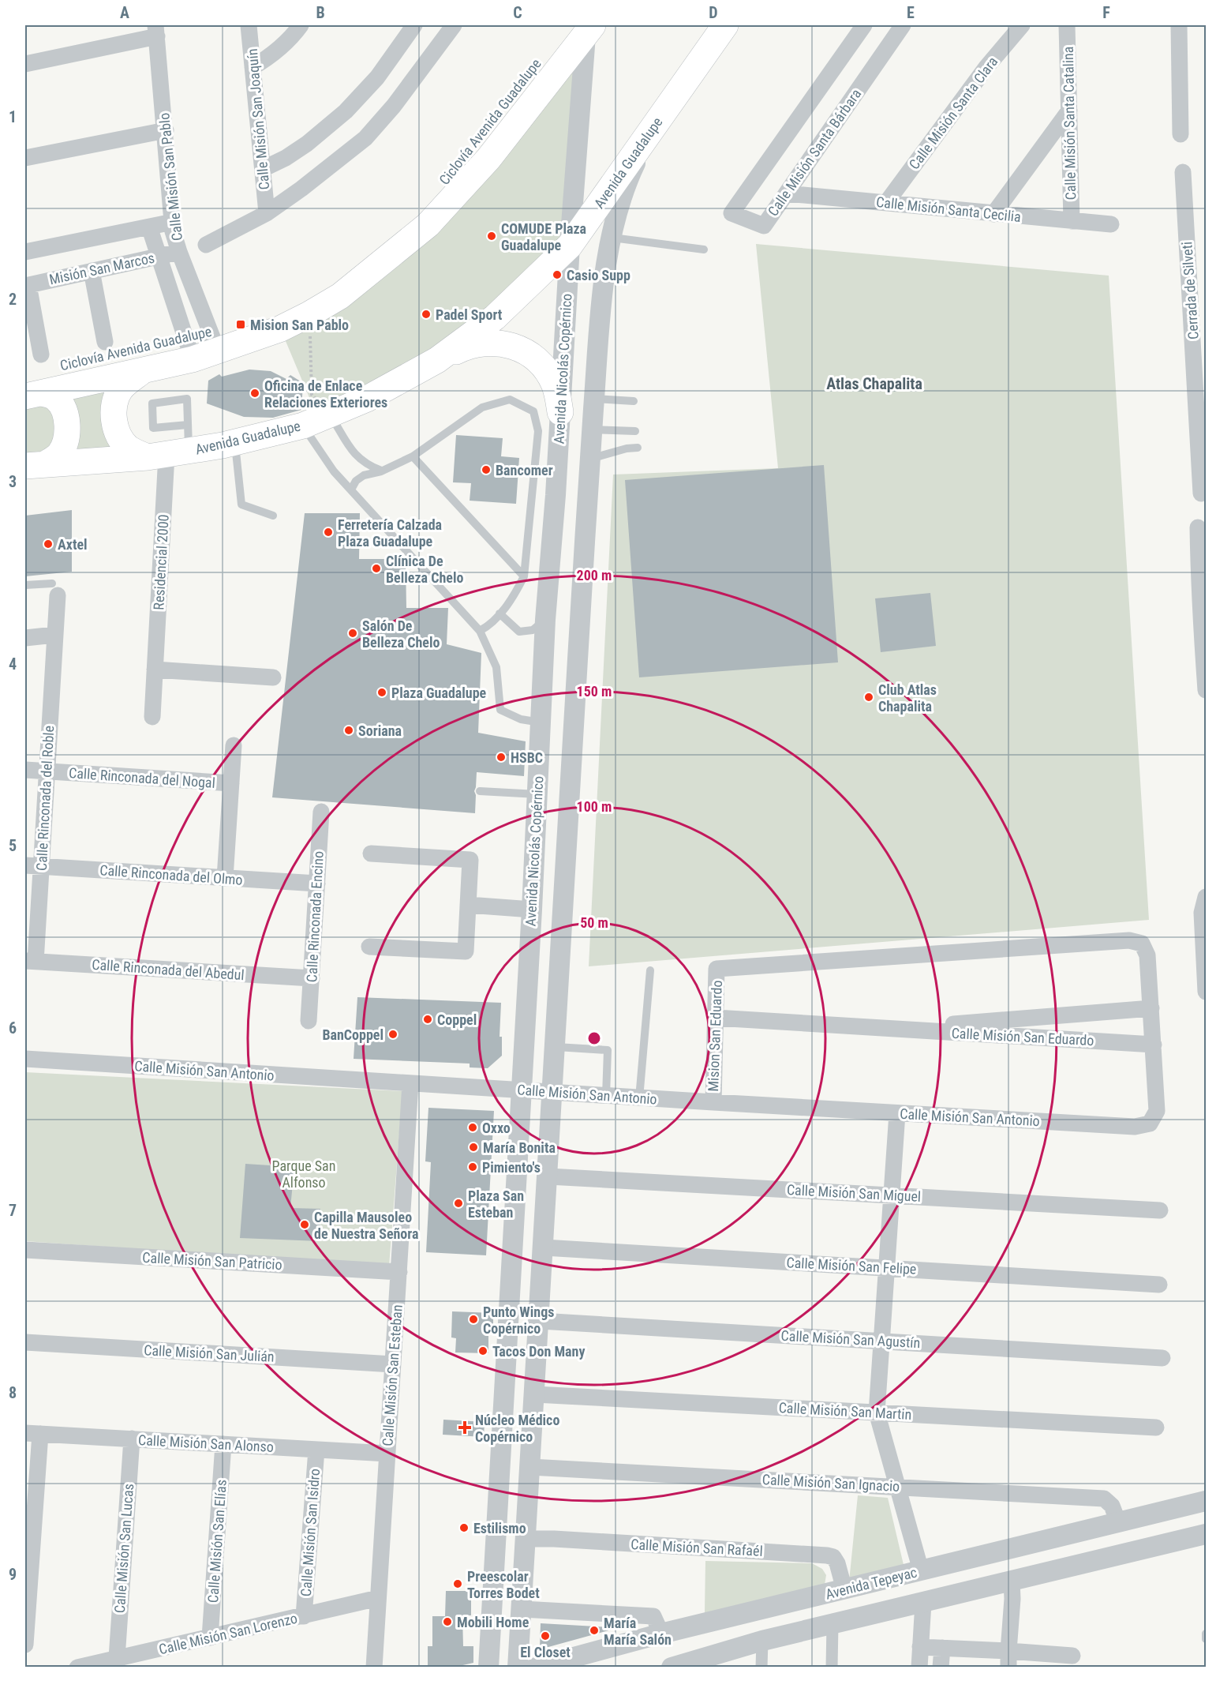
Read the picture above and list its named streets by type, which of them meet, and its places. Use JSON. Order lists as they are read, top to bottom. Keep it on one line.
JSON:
{"streets":{"main road":["Avenida Guadalupe"],"street":["Calle Misión Santa Clara","Calle Misión San Joaquín","Calle Misión Santa Catalina","Calle Misión Santa Bárbara","Calle Misión San Pablo","Calle Misión Santa Cecilia","Misión San Marcos","Cerrada de Silveti","Avenida Nicolás Copérnico","Residencial 2000","Calle Rinconada del Nogal","Calle Rinconada del Roble","Calle Rinconada del Olmo","Calle Rinconada Encino","Calle Rinconada del Abedul","Mision San Eduardo","Calle Misión San Eduardo","Calle Misión San Antonio","Calle Misión San Miguel","Calle Misión San Patricio","Calle Misión San Felipe","Calle Misión San Agustín","Calle Misión San Julián","Calle Misión San Esteban","Calle Misión San Martin","Calle Misión San Alonso","Calle Misión San Ignacio","Calle Misión San Isidro","Calle Misión San Elías","Calle Misión San Rafaél","Calle Misión San Lucas","Avenida Tepeyac","Calle Misión San Lorenzo"]},"crossings":[["Calle Misión Santa Clara","Calle Misión Santa Cecilia"],["Calle Misión Santa Catalina","Calle Misión Santa Cecilia"],["Calle Misión Santa Bárbara","Calle Misión Santa Cecilia"],["Avenida Guadalupe","Avenida Nicolás Copérnico"],["Avenida Guadalupe","Residencial 2000"],["Calle Misión San Pablo","Misión San Marcos"],["Avenida Nicolás Copérnico","Calle Misión San Antonio"],["Calle Rinconada del Nogal","Calle Rinconada del Roble"],["Calle Rinconada del Roble","Calle Rinconada del Olmo"],["Calle Rinconada del Roble","Calle Rinconada del Abedul"],["Calle Rinconada del Olmo","Calle Rinconada Encino"],["Calle Rinconada Encino","Calle Rinconada del Abedul"],["Mision San Eduardo","Calle Misión San Eduardo"],["Mision San Eduardo","Calle Misión San Antonio"],["Calle Misión San Eduardo","Calle Misión San Antonio"],["Calle Misión San Antonio","Calle Misión San Esteban"],["Calle Misión San Patricio","Calle Misión San Esteban"],["Calle Misión San Julián","Calle Misión San Esteban"],["Calle Misión San Esteban","Calle Misión San Alonso"],["Calle Misión San Esteban","Calle Misión San Lorenzo"],["Calle Misión San Alonso","Calle Misión San Isidro"],["Calle Misión San Alonso","Calle Misión San Elías"],["Calle Misión San Alonso","Calle Misión San Lucas"],["Calle Misión San Ignacio","Avenida Tepeyac"],["Calle Misión San Isidro","Calle Misión San Lorenzo"],["Calle Misión San Elías","Calle Misión San Lorenzo"],["Calle Misión San Rafaél","Avenida Tepeyac"],["Calle Misión San Lucas","Calle Misión San Lorenzo"]],"districts":["Atlas Chapalita"],"parks":["Parque San Alfonso"],"places":{"other":["COMUDE Plaza Guadalupe","Casio Supp","Padel Sport","Oficina de Enlace Relaciones Exteriores","Bancomer","Ferretería Calzada Plaza Guadalupe","Axtel","Clínica De Belleza Chelo","Salón De Belleza Chelo","Plaza Guadalupe","Club Atlas Chapalita","Soriana","HSBC","Coppel","BanCoppel","Oxxo","María Bonita","Pimiento's","Plaza San Esteban","Capilla Mausoleo de Nuestra Señora","Punto Wings Copérnico","Tacos Don Many","Estilismo","Preescolar Torres Bodet","Mobili Home","María María Salón","El Closet"],"transit":["Mision San Pablo"],"health":["Núcleo Médico Copérnico"]},"grid":{"columns":["A","B","C","D","E","F"],"rows":["1","2","3","4","5","6","7","8","9"]},"rings":["200 m","150 m","100 m","50 m"]}
